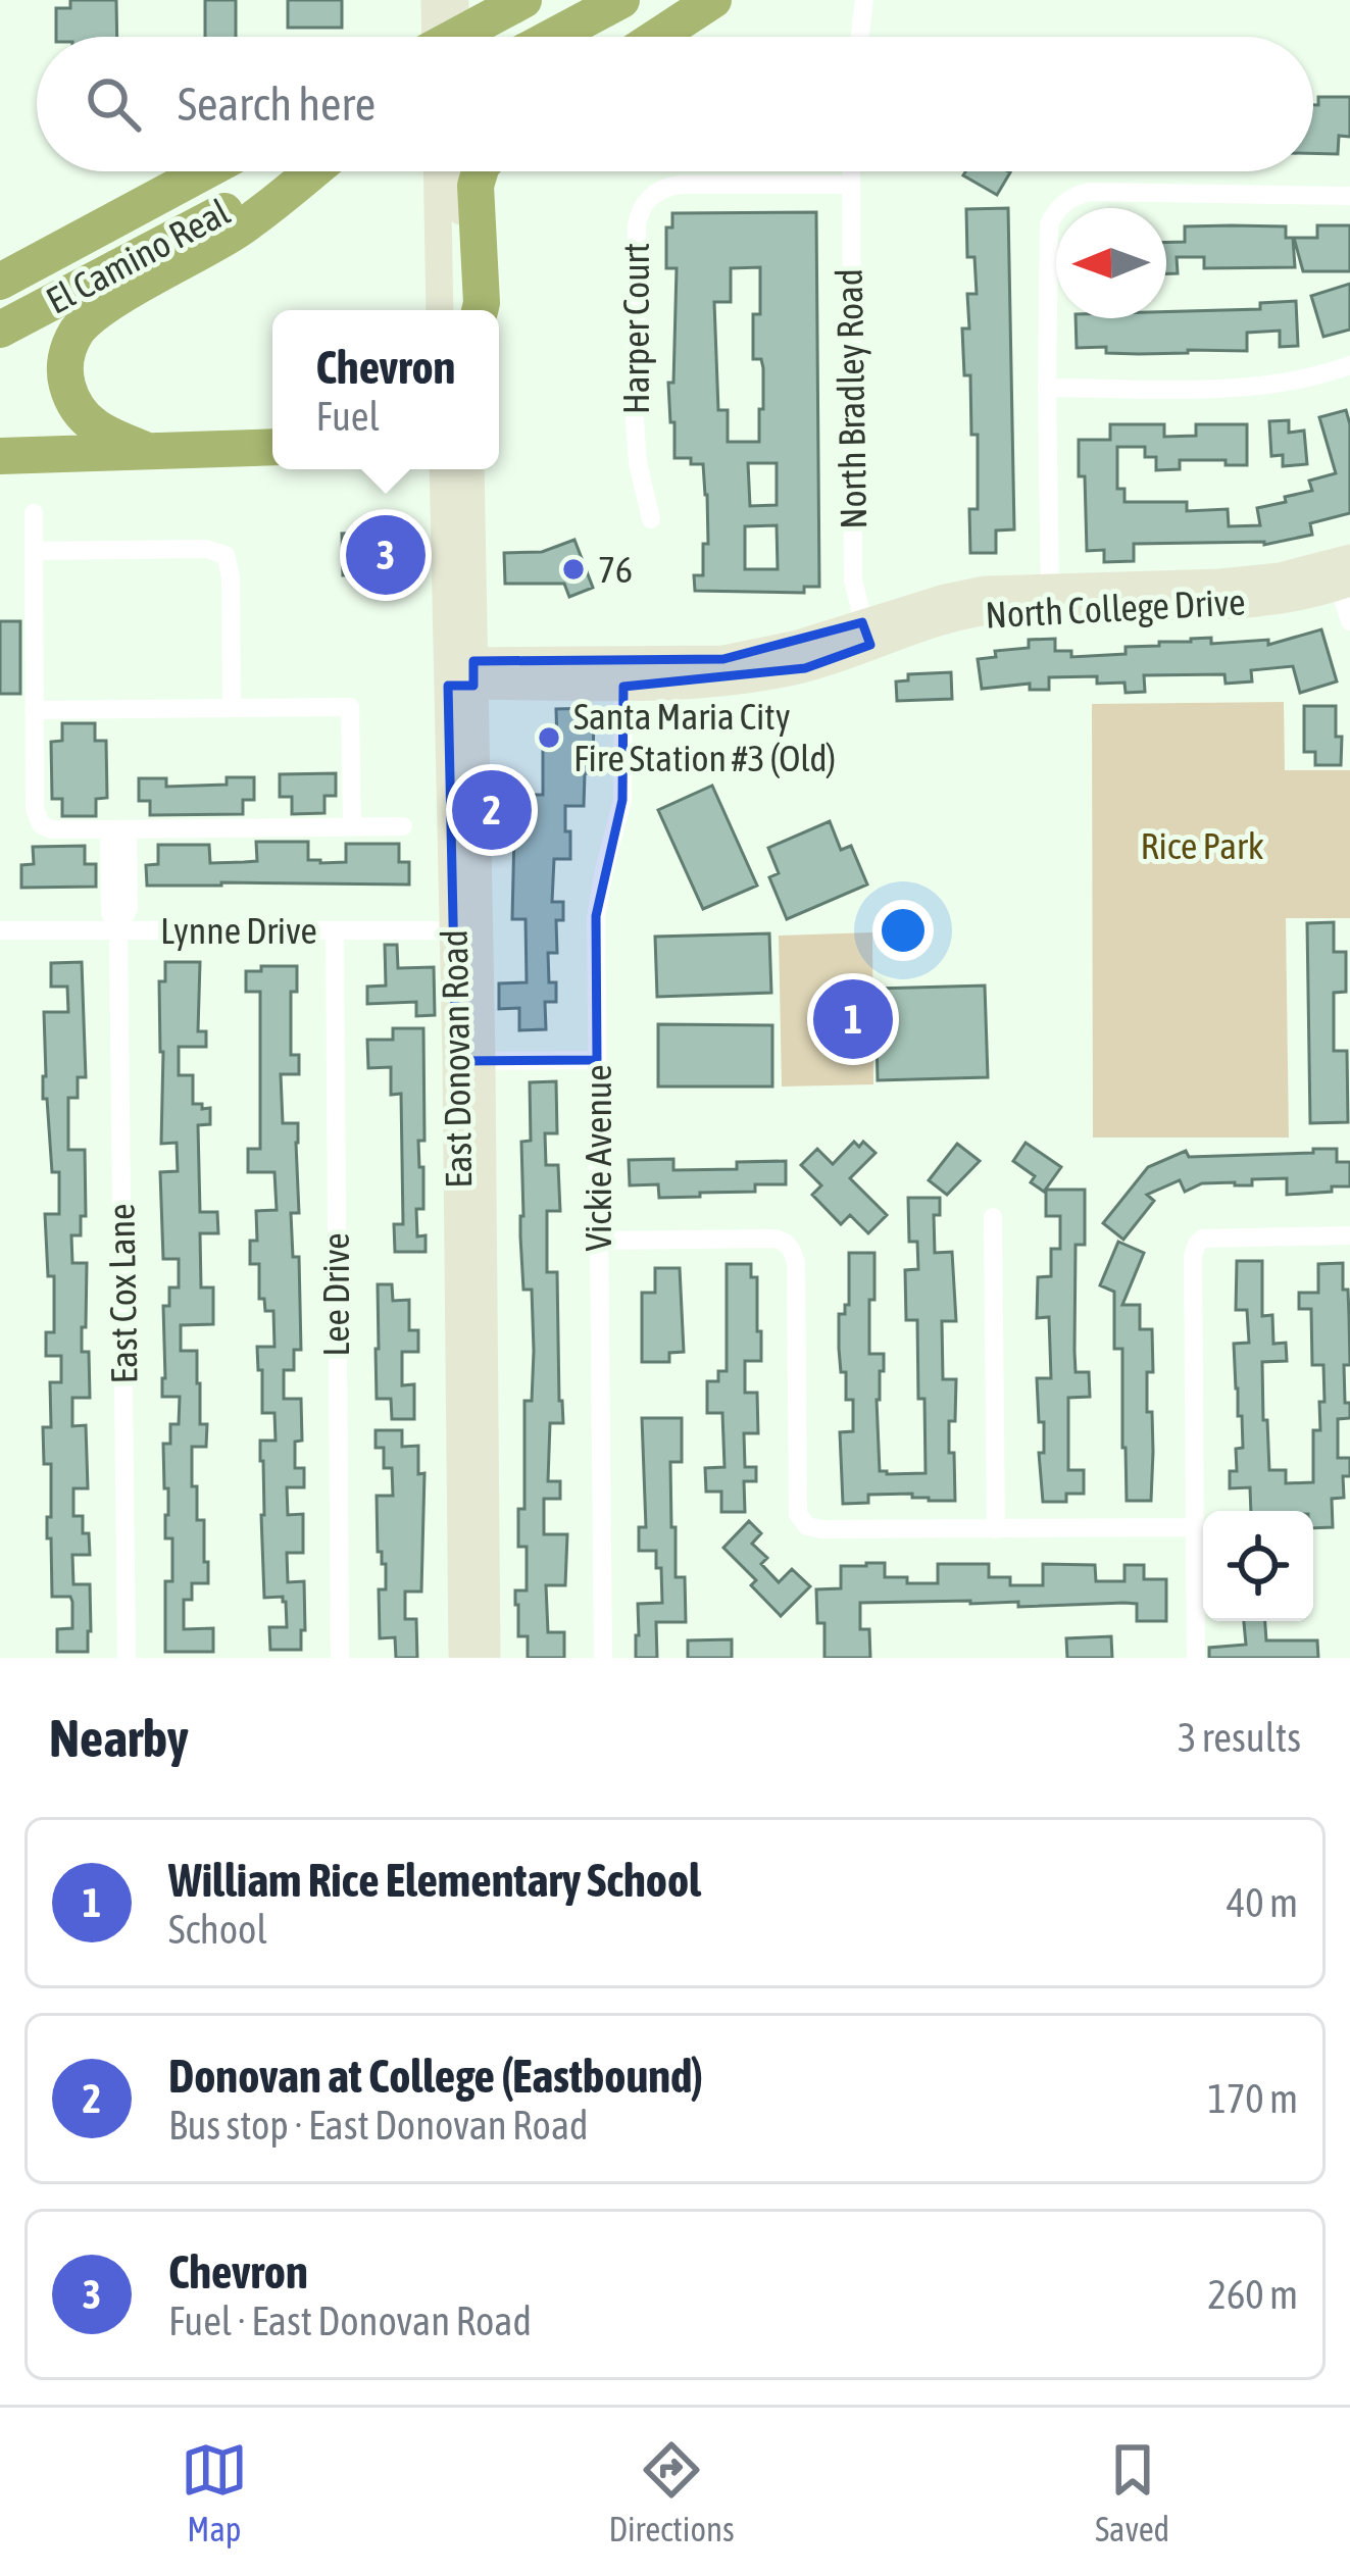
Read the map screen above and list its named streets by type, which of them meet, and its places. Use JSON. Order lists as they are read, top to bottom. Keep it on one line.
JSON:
{"streets":{"highway":["El Camino Real"],"main road":["North College Drive","East Donovan Road"],"street":["Harper Court","North Bradley Road","Lynne Drive","Vickie Avenue","East Cox Lane","Lee Drive"]},"crossings":[["Harper Court","North Bradley Road"],["North Bradley Road","North College Drive"],["North College Drive","East Donovan Road"],["North College Drive","Vickie Avenue"],["Lynne Drive","East Donovan Road"],["Lynne Drive","East Cox Lane"],["Lynne Drive","Lee Drive"]],"parks":["Rice Park"],"places":["76","Santa Maria City Fire Station #3 (Old)"],"north":"left","page":{"search":"Search here","popup":["Chevron","Fuel"],"pins":["3","2","1"],"heading":["Nearby","3 results"],"list":[{"mark":"1","name":"William Rice Elementary School","note":"School","value":"40 m"},{"mark":"2","name":"Donovan at College (Eastbound)","note":"Bus stop · East Donovan Road","value":"170 m"},{"mark":"3","name":"Chevron","note":"Fuel · East Donovan Road","value":"260 m"}],"nav":["Map","Directions","Saved"]}}
